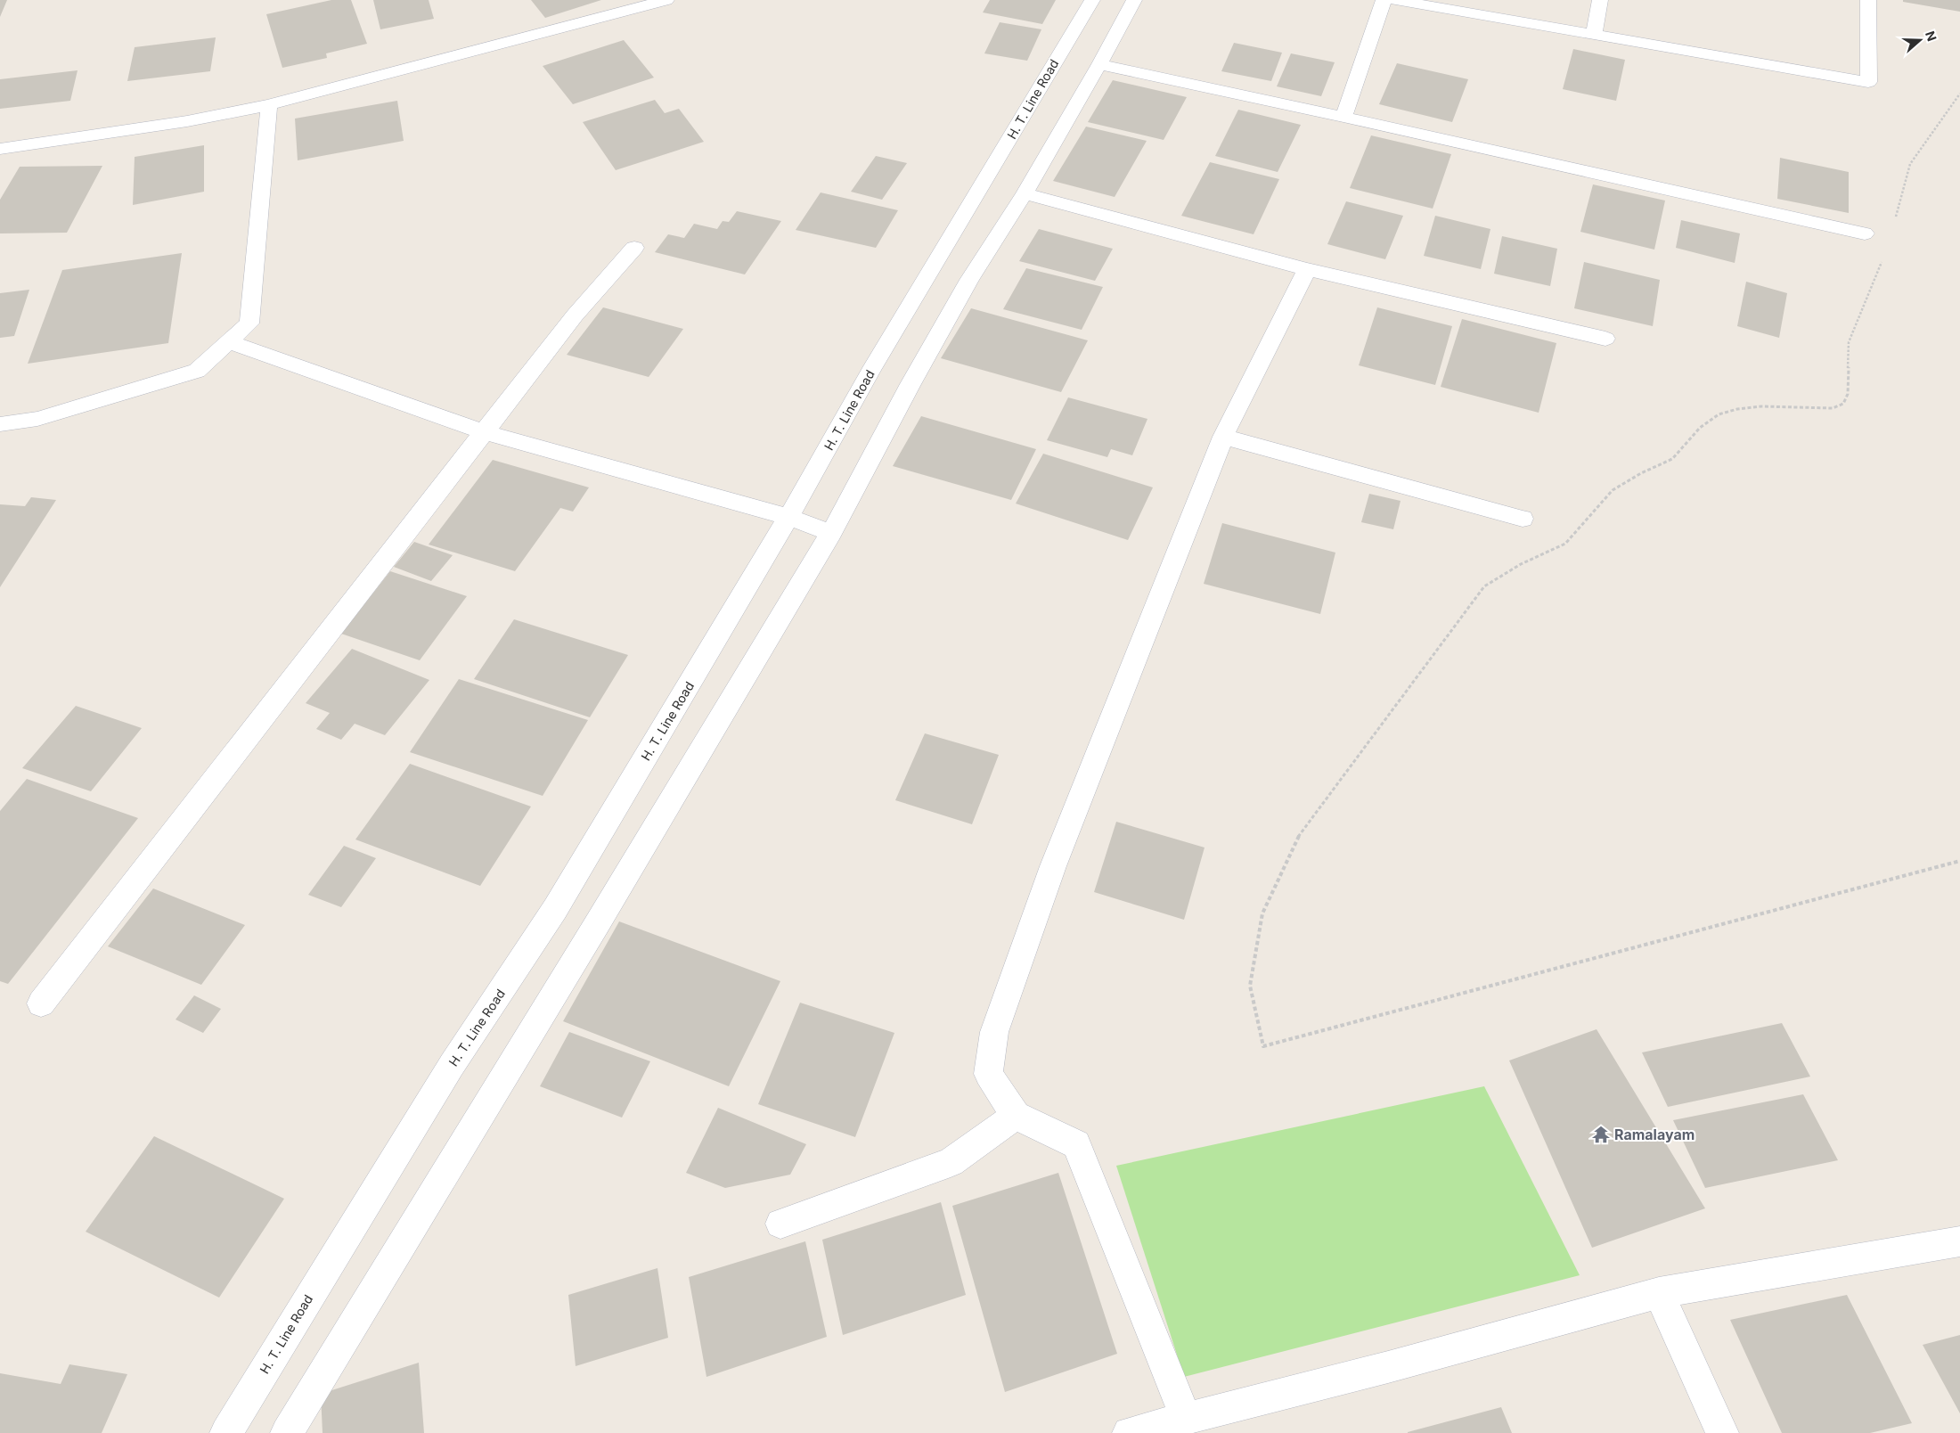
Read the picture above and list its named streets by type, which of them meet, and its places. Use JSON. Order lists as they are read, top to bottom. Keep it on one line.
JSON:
{"streets":{"street":["H. T. Line Road"]},"places":{"temple":["Ramalayam"]},"north":"right"}
